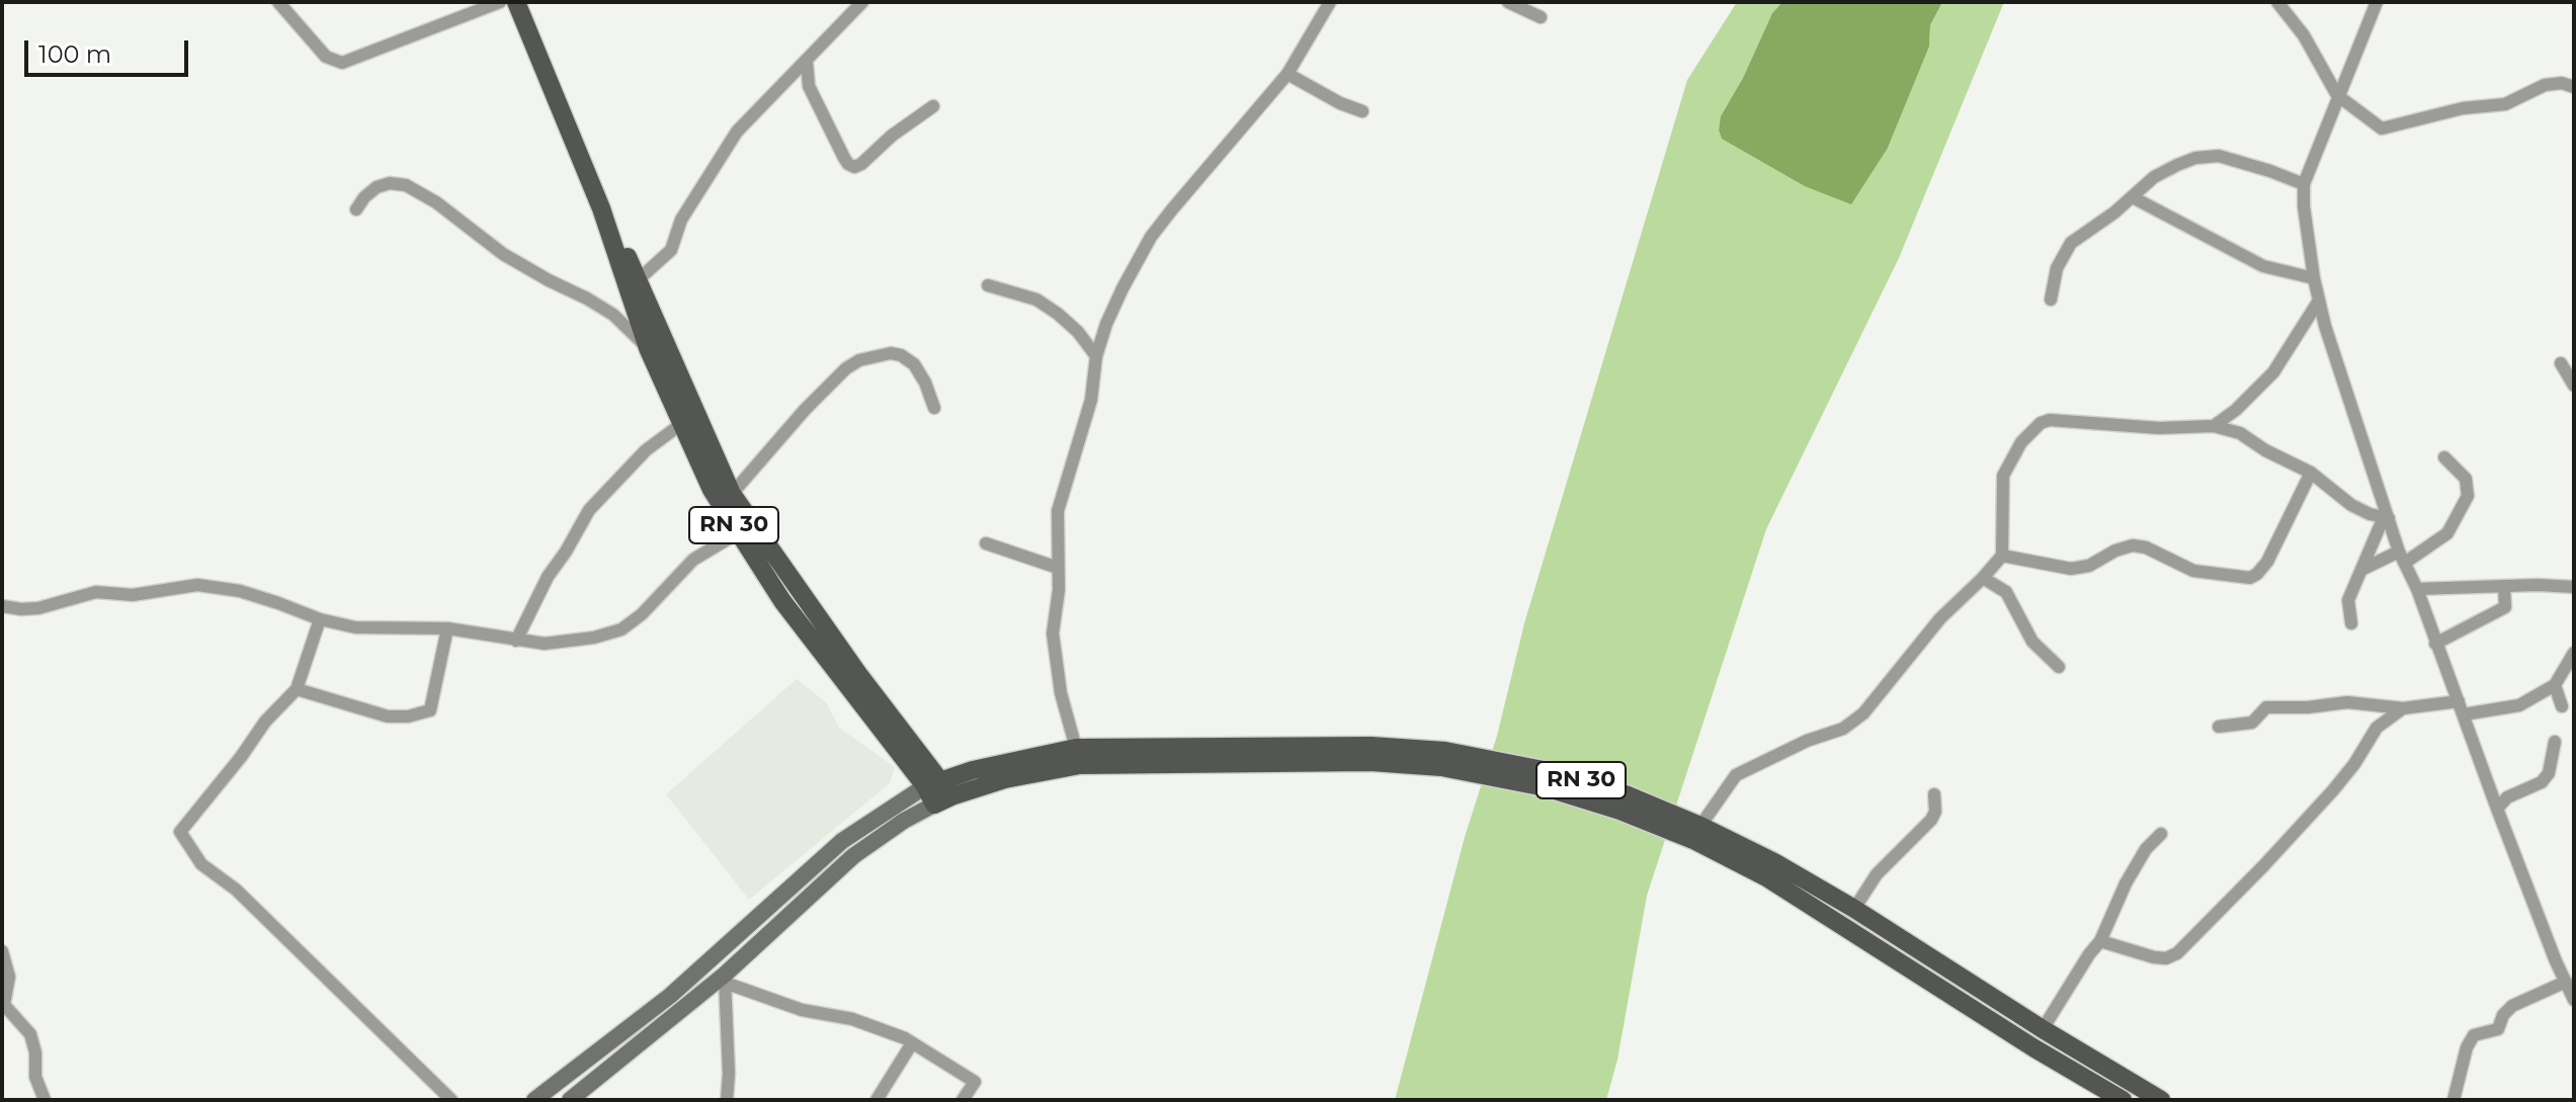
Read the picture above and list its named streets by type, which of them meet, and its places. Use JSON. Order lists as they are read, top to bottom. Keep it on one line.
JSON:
{"streets":{"main road":["RN 30"]},"scale_bar":"100 m"}
